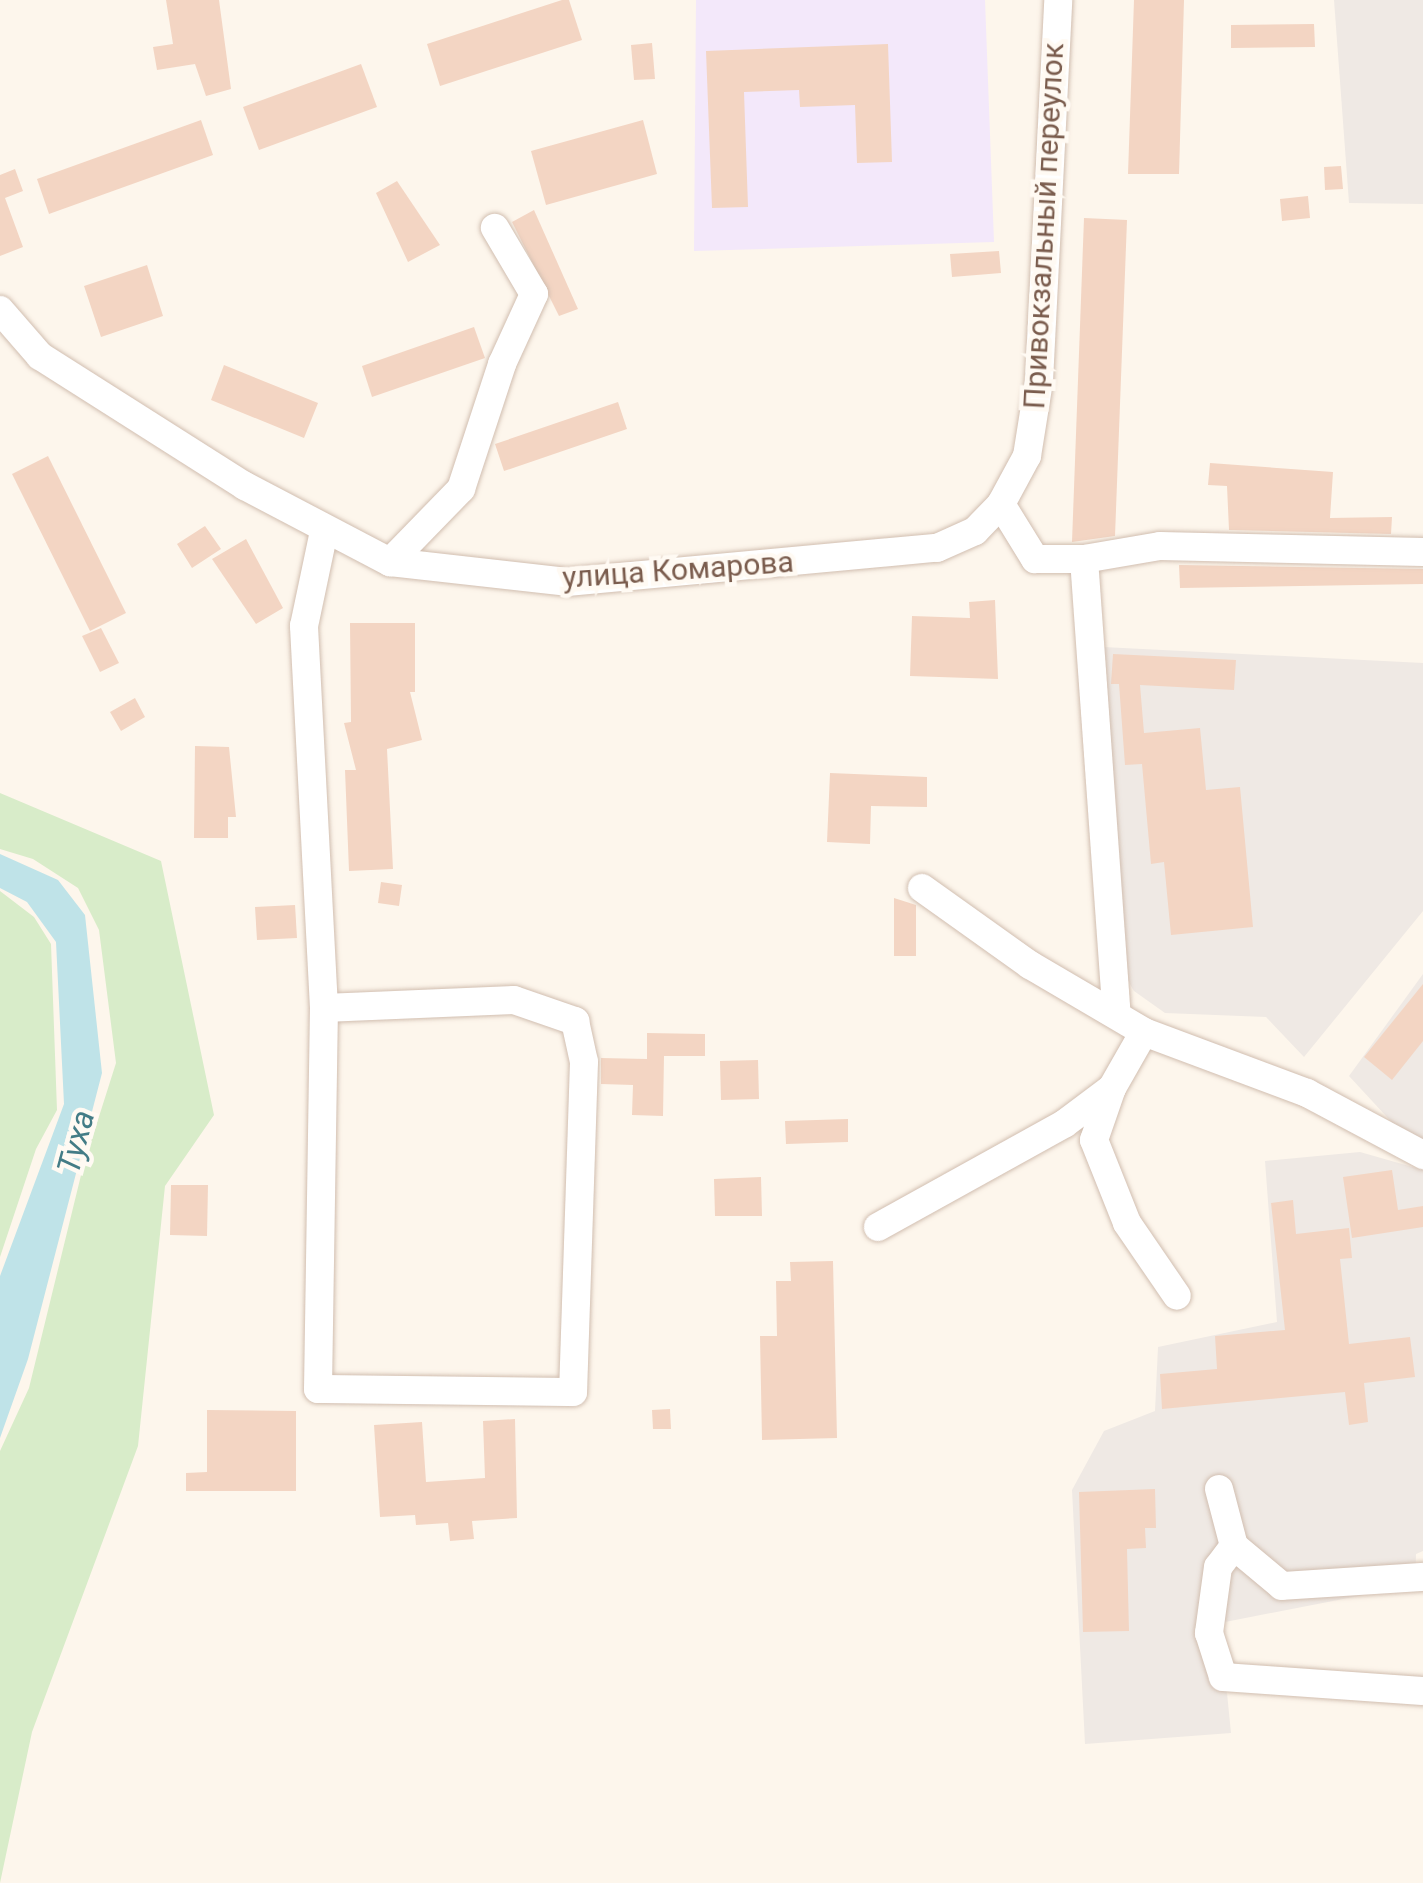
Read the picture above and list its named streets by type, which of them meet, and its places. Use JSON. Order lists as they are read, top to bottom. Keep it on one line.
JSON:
{"streets":{"street":["Привокзальный переулок","улица Комарова"]},"crossings":[["Привокзальный переулок","улица Комарова"]],"water":["Туха"]}
